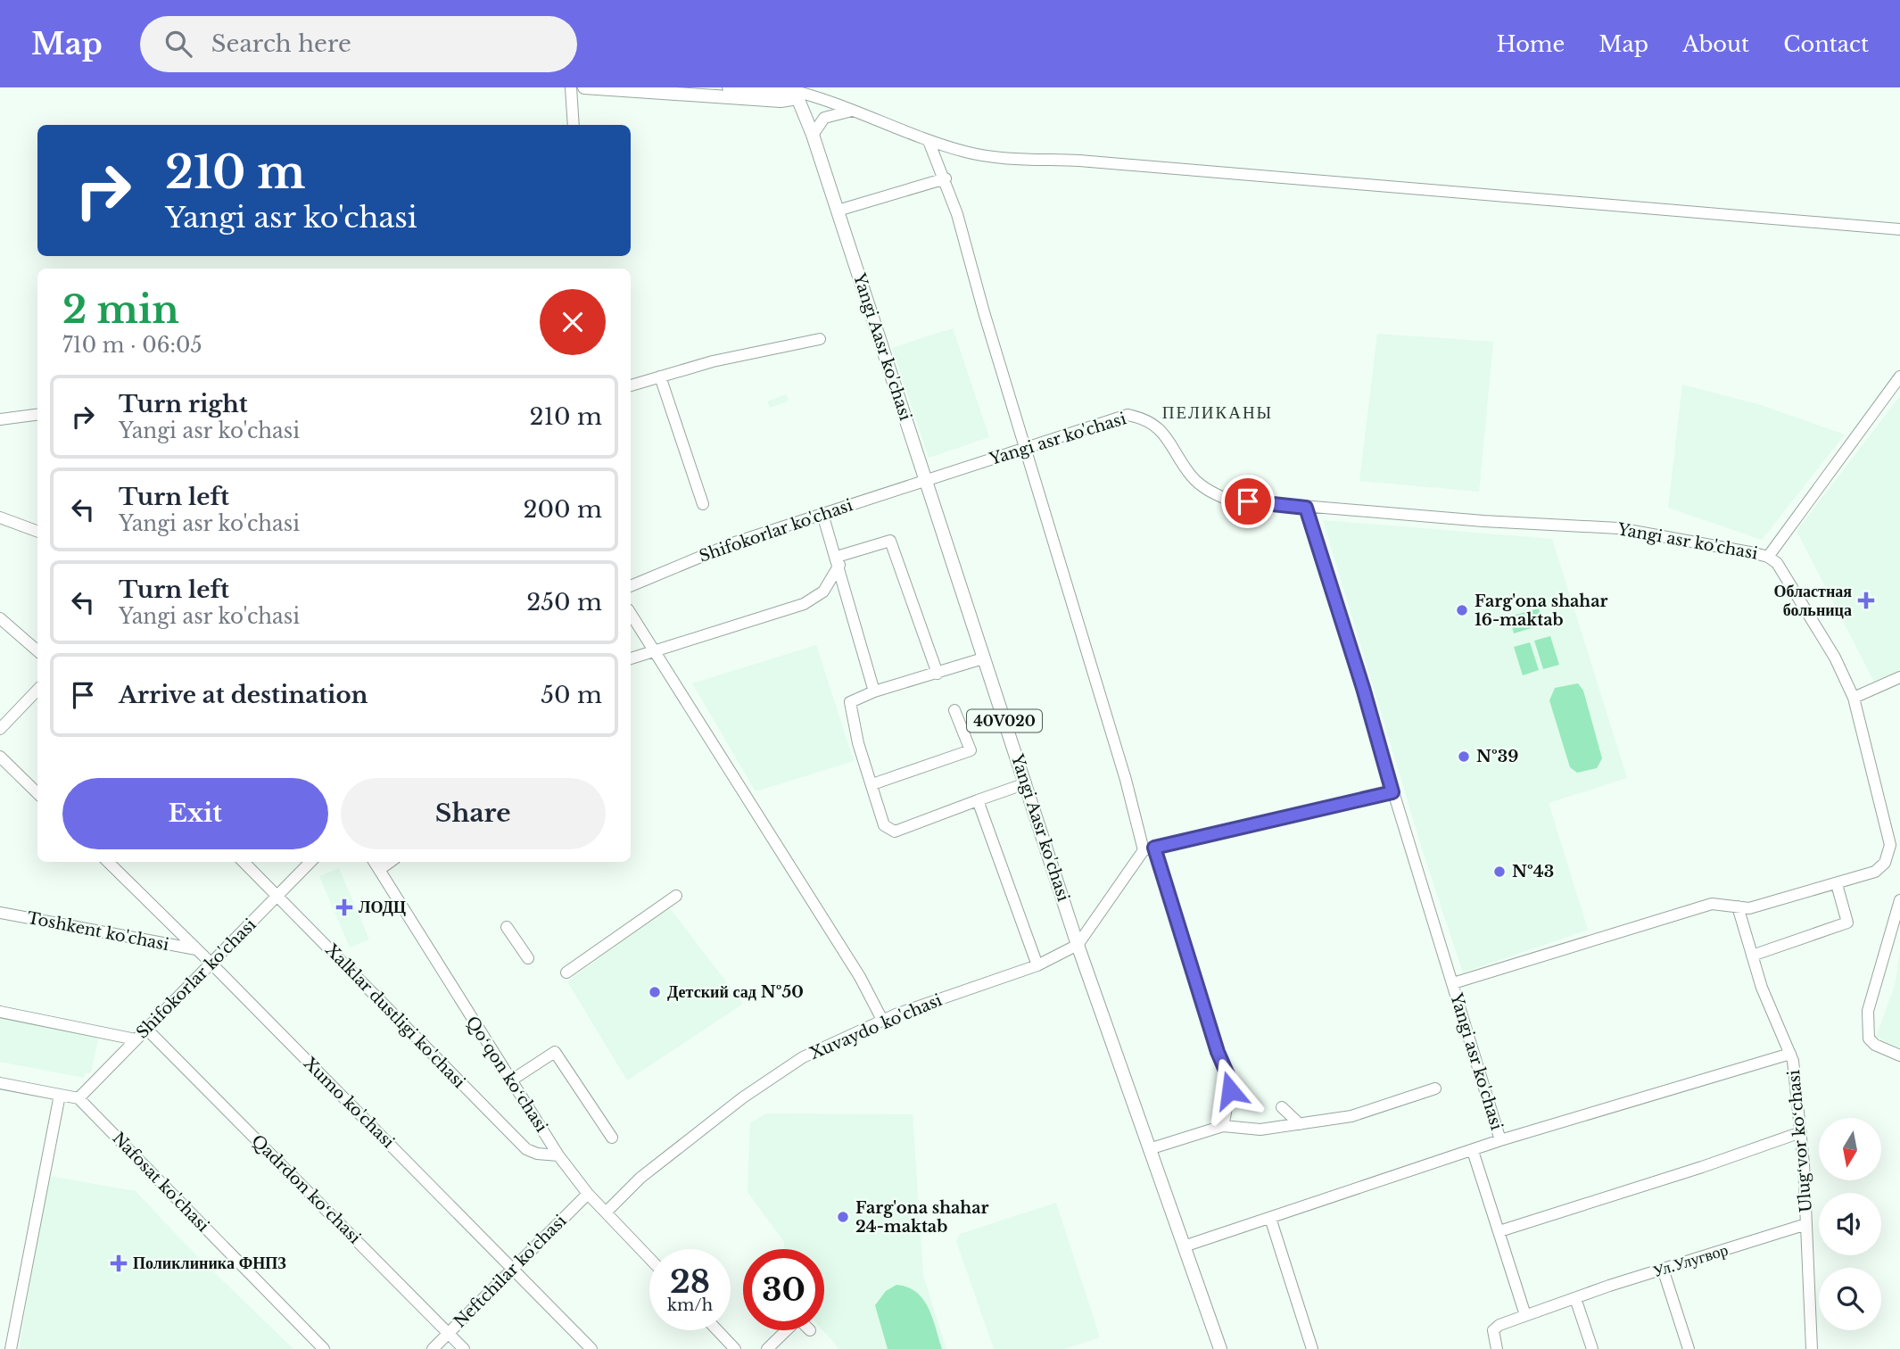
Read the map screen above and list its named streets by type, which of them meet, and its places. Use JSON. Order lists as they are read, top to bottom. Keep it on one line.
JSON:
{"streets":{"main road":["Yangi Aasr ko'chasi","40V020"],"street":["Yangi asr ko'chasi","Shifokorlar ko'chasi","Toshkent ko'chasi","Xalklar dustligi ko'chasi","Xuvaydo ko'chasi","Qoʻqon koʻchasi","Xumo ko'chasi","Ulugʻvor koʻchasi","Nafosat ko'chasi","Qadrdon koʻchasi","Ул.Улугвор","Neftchilar ko'chasi"]},"crossings":[["Yangi Aasr ko'chasi","Yangi asr ko'chasi"],["Yangi Aasr ko'chasi","Shifokorlar ko'chasi"],["Yangi Aasr ko'chasi","Xuvaydo ko'chasi"],["Yangi asr ko'chasi","Shifokorlar ko'chasi"],["Yangi asr ko'chasi","Ulugʻvor koʻchasi"],["Shifokorlar ko'chasi","Xalklar dustligi ko'chasi"],["Shifokorlar ko'chasi","Xumo ko'chasi"],["Shifokorlar ko'chasi","Nafosat ko'chasi"],["Shifokorlar ko'chasi","Qadrdon koʻchasi"],["Toshkent ko'chasi","Xumo ko'chasi"],["Xalklar dustligi ko'chasi","Qoʻqon koʻchasi"],["Xuvaydo ko'chasi","Qoʻqon koʻchasi"],["Qoʻqon koʻchasi","Neftchilar ko'chasi"],["Xumo ko'chasi","Neftchilar ko'chasi"],["Ulugʻvor koʻchasi","Ул.Улугвор"],["Qadrdon koʻchasi","Neftchilar ko'chasi"]],"districts":["ПЕЛИКАНЫ"],"places":{"health":["Областная больница","ЛОДЦ","Поликлиника ФНПЗ"],"other":["Farg'ona shahar 16-maktab","№39","№43","Детский сад №50","Farg'ona shahar 24-maktab"]},"north":"bottom","page":{"header":"Map","search":"Search here","nav":["Home","Map","About","Contact"],"turn":["210 m","Yangi asr ko'chasi"],"heading":["2 min","710 m · 06:05"],"list":[{"name":"Turn right","note":"Yangi asr ko'chasi","value":"210 m"},{"name":"Turn left","note":"Yangi asr ko'chasi","value":"200 m"},{"name":"Turn left","note":"Yangi asr ko'chasi","value":"250 m"},{"name":"Arrive at destination","value":"50 m"}],"buttons":["Exit","Share"],"speed":"28 km/h","limit":"30"}}
